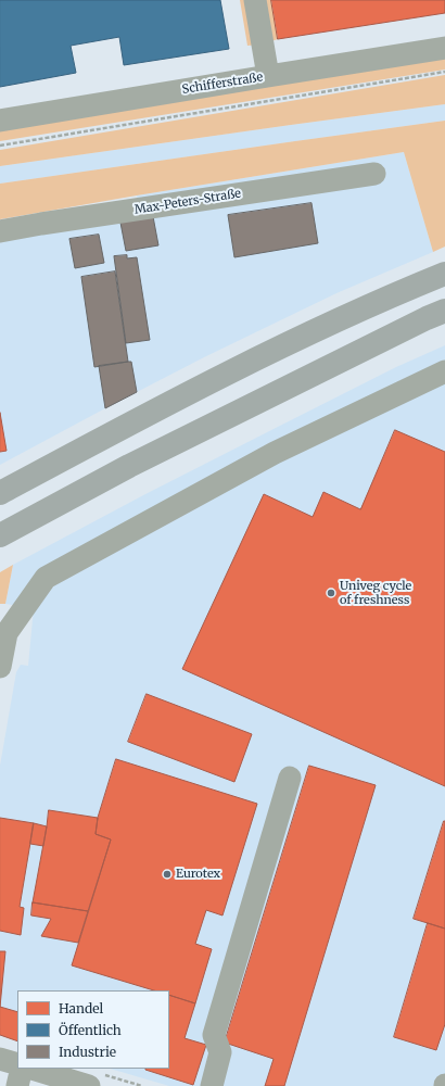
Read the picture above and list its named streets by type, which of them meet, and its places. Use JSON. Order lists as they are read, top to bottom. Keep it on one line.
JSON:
{"streets":{"street":["Schifferstraße","Max-Peters-Straße"]},"places":["Univeg cycle of freshness","Eurotex"],"legend":["Handel","Öffentlich","Industrie"]}
